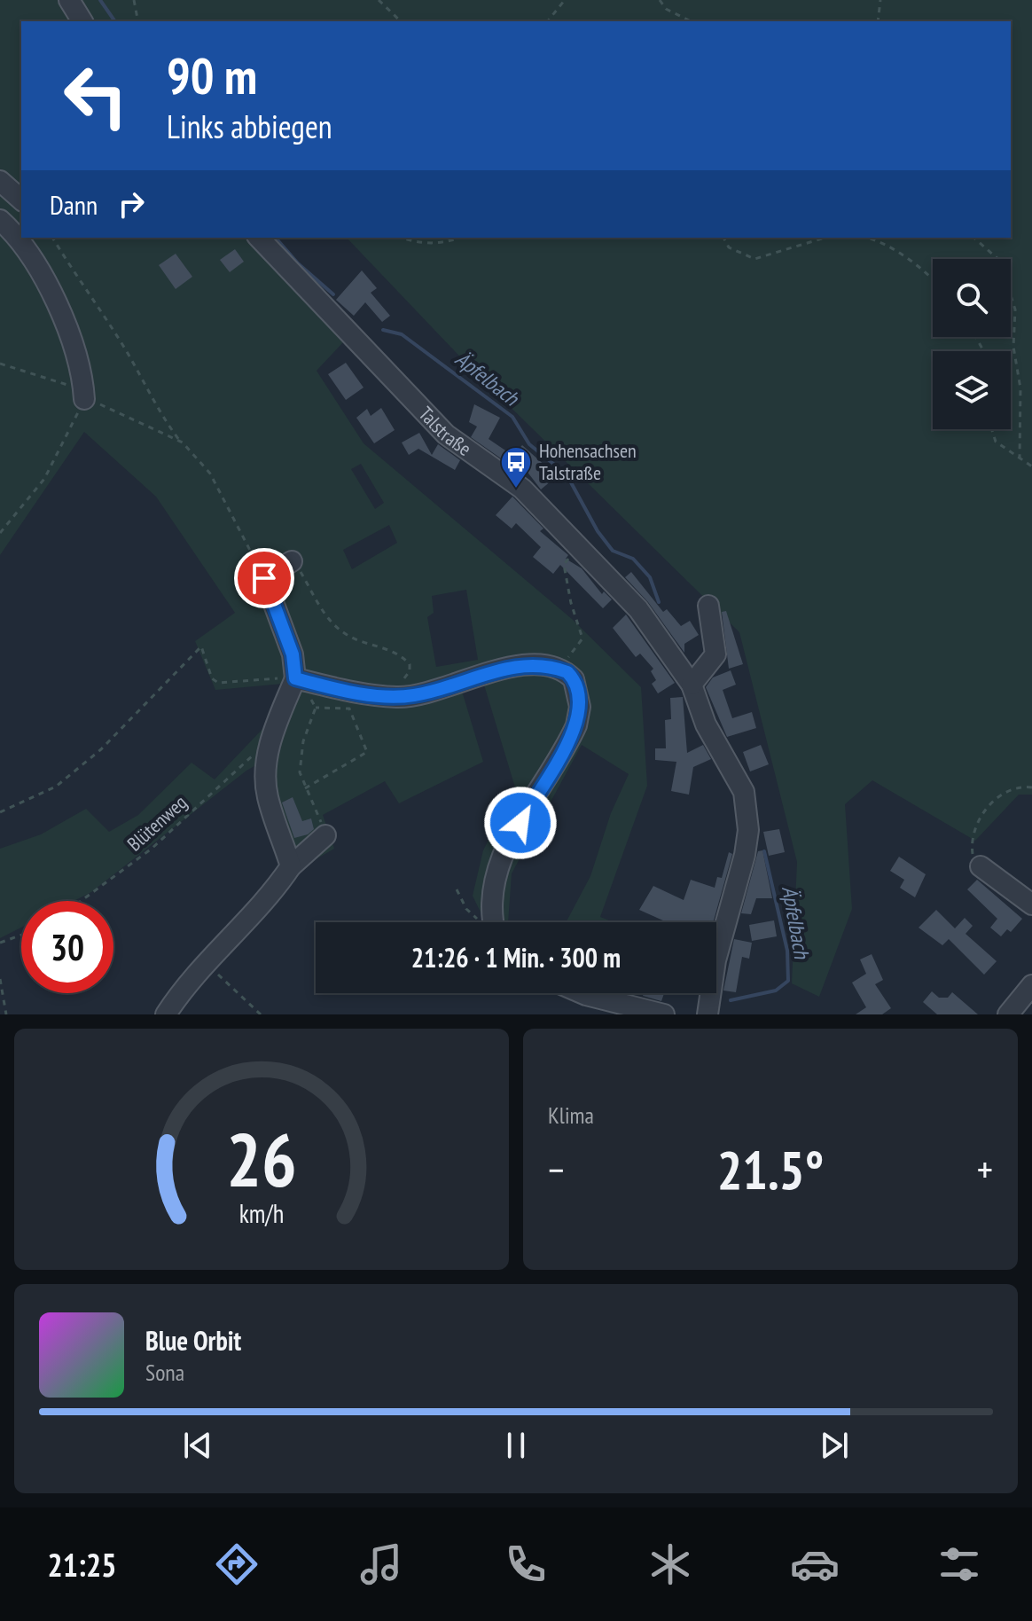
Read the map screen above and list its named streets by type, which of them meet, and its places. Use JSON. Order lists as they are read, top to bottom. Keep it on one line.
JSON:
{"streets":{"street":["Talstraße"],"path":["Blütenweg"]},"water":["Äpfelbach"],"places":{"bus stop":["Hohensachsen Talstraße"]},"page":{"turn":["90 m","Links abbiegen"],"then":"Dann","limit":"30","trip":"21:26 · 1 Min. · 300 m","tile":"Klima","heat":["−","21.5°","+"],"song":["Blue Orbit","Sona"],"tabs":"21:25","gauge":["26","km/h"]}}
